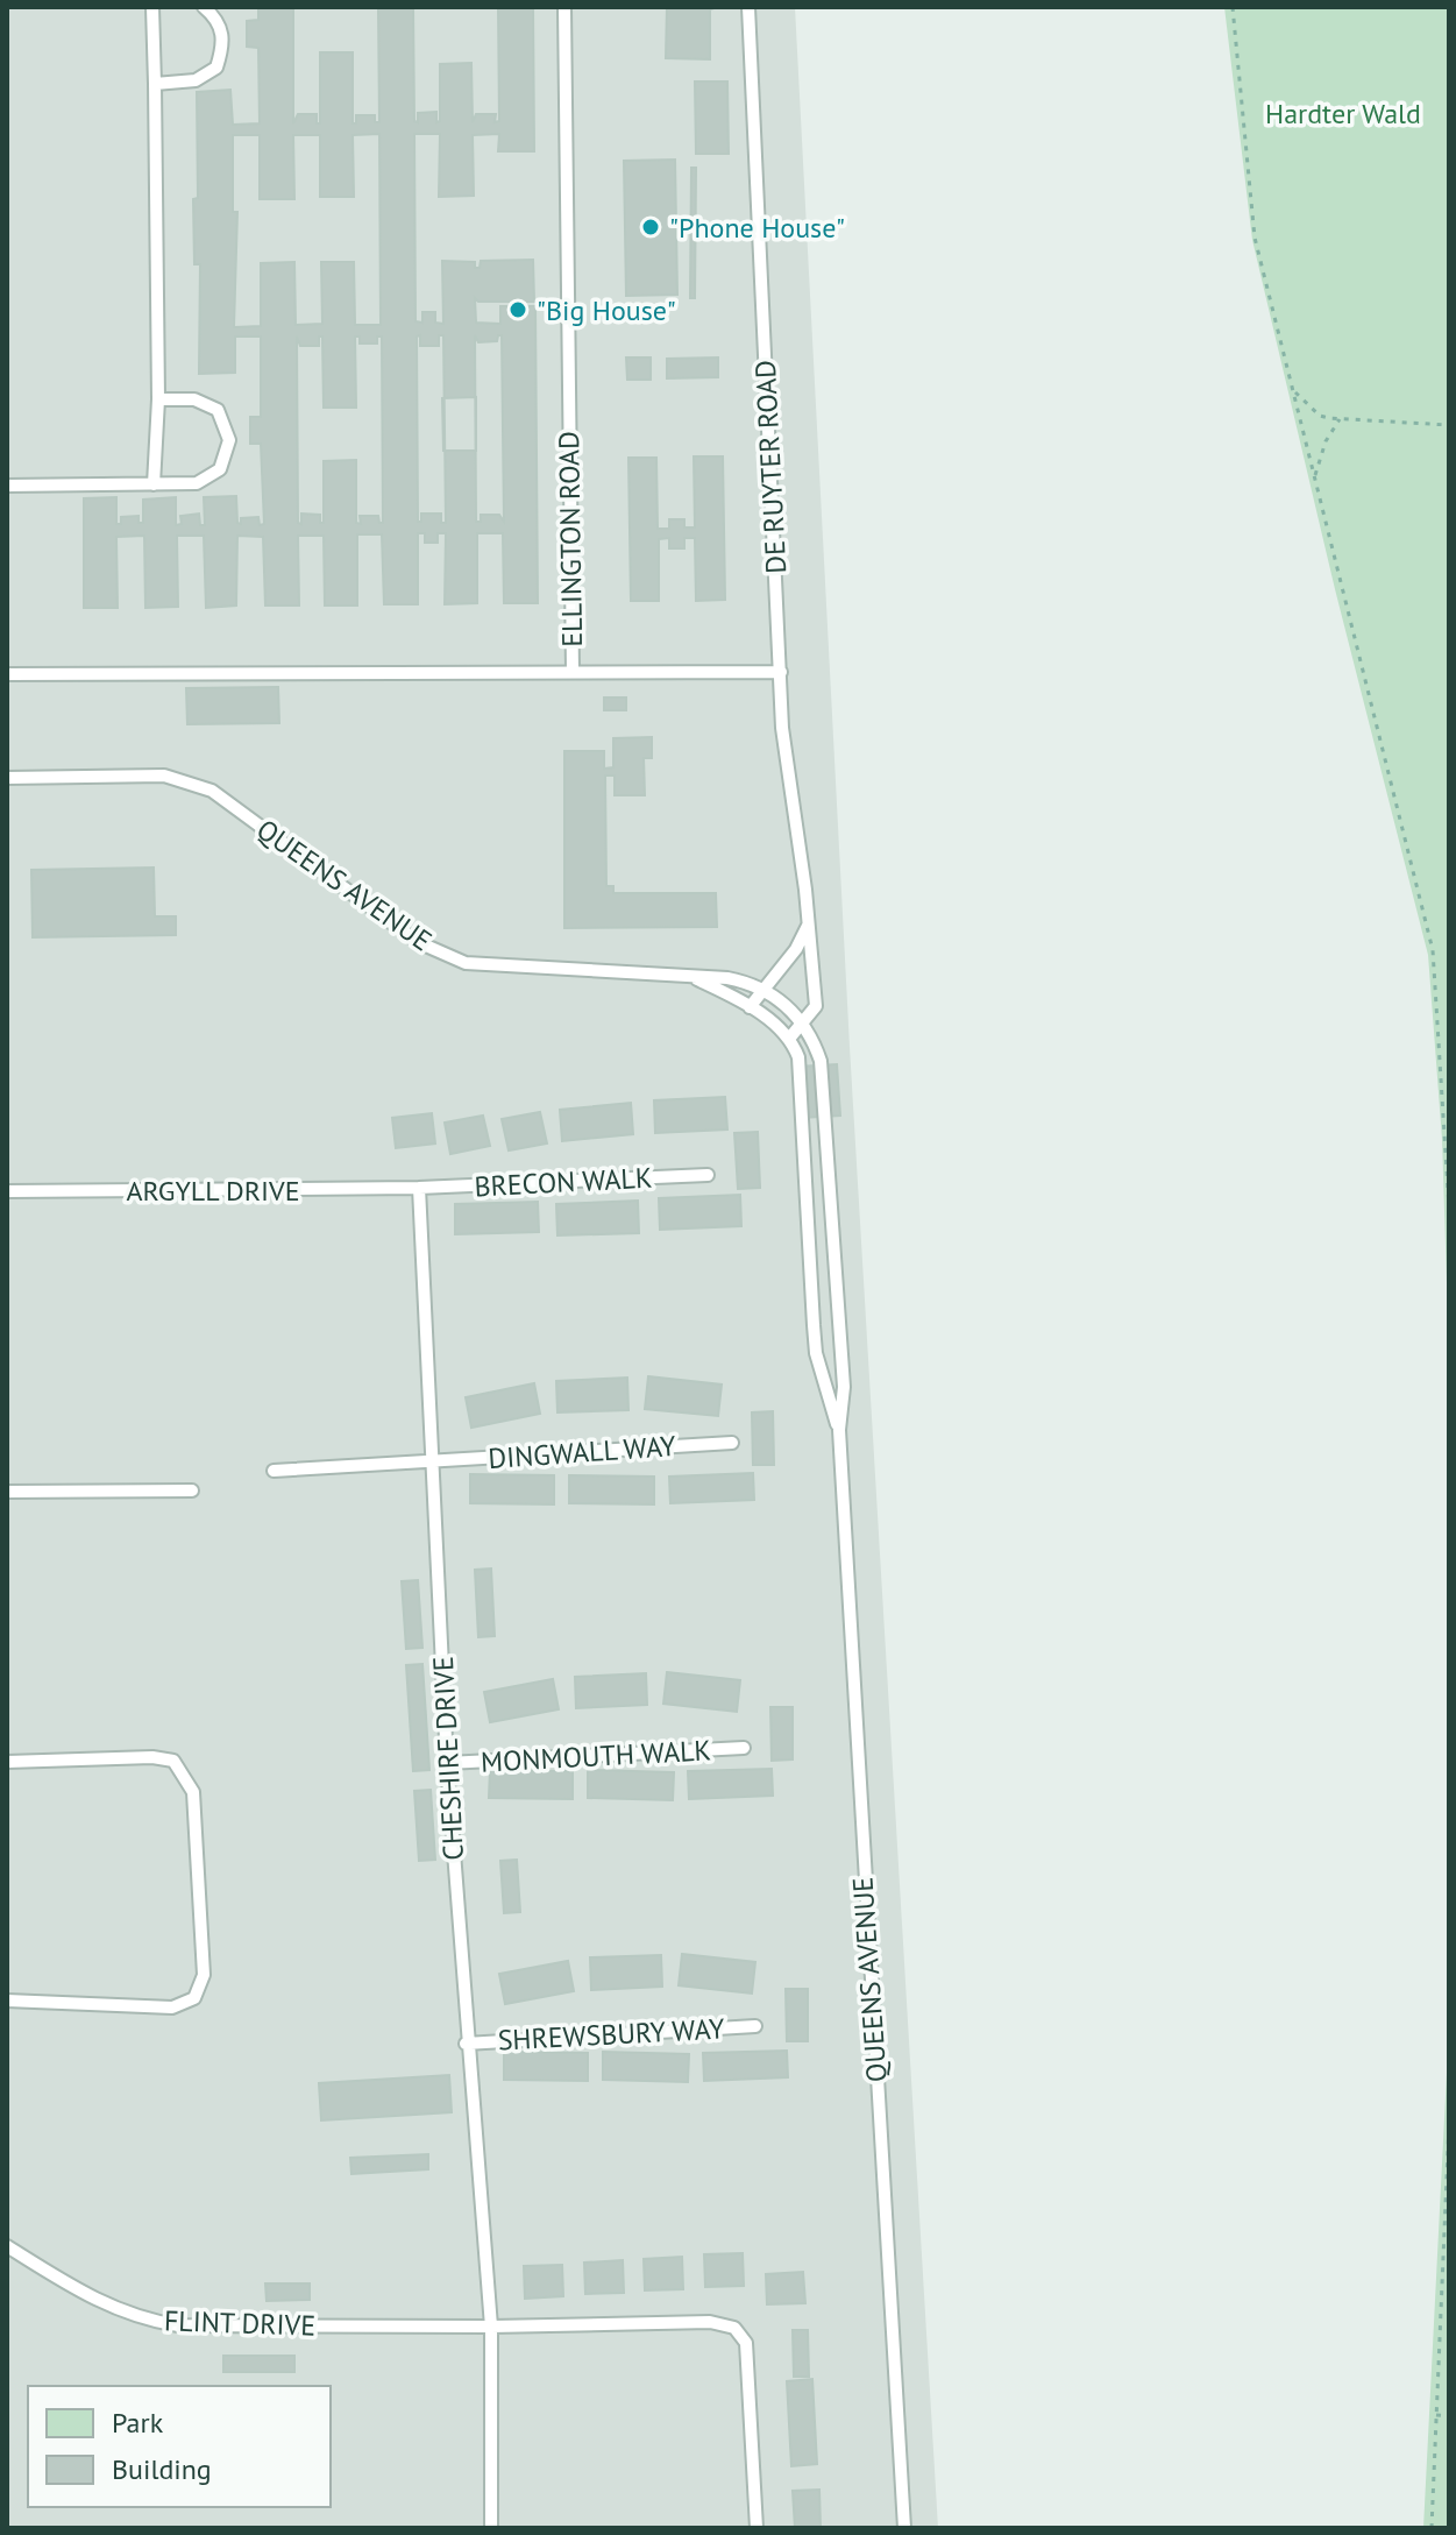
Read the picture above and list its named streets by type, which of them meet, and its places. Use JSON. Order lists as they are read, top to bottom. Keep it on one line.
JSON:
{"streets":{"lane":["DE RUYTER ROAD","ELLINGTON ROAD","QUEENS AVENUE","BRECON WALK","ARGYLL DRIVE","DINGWALL WAY","MONMOUTH WALK","CHESHIRE DRIVE","SHREWSBURY WAY","FLINT DRIVE"]},"crossings":[["DE RUYTER ROAD","QUEENS AVENUE"],["BRECON WALK","ARGYLL DRIVE"],["BRECON WALK","CHESHIRE DRIVE"],["ARGYLL DRIVE","CHESHIRE DRIVE"],["DINGWALL WAY","CHESHIRE DRIVE"],["MONMOUTH WALK","CHESHIRE DRIVE"],["CHESHIRE DRIVE","SHREWSBURY WAY"],["CHESHIRE DRIVE","FLINT DRIVE"]],"parks":["Hardter Wald"],"places":["\"Phone House\"","\"Big House\""],"legend":["Park","Building"]}
